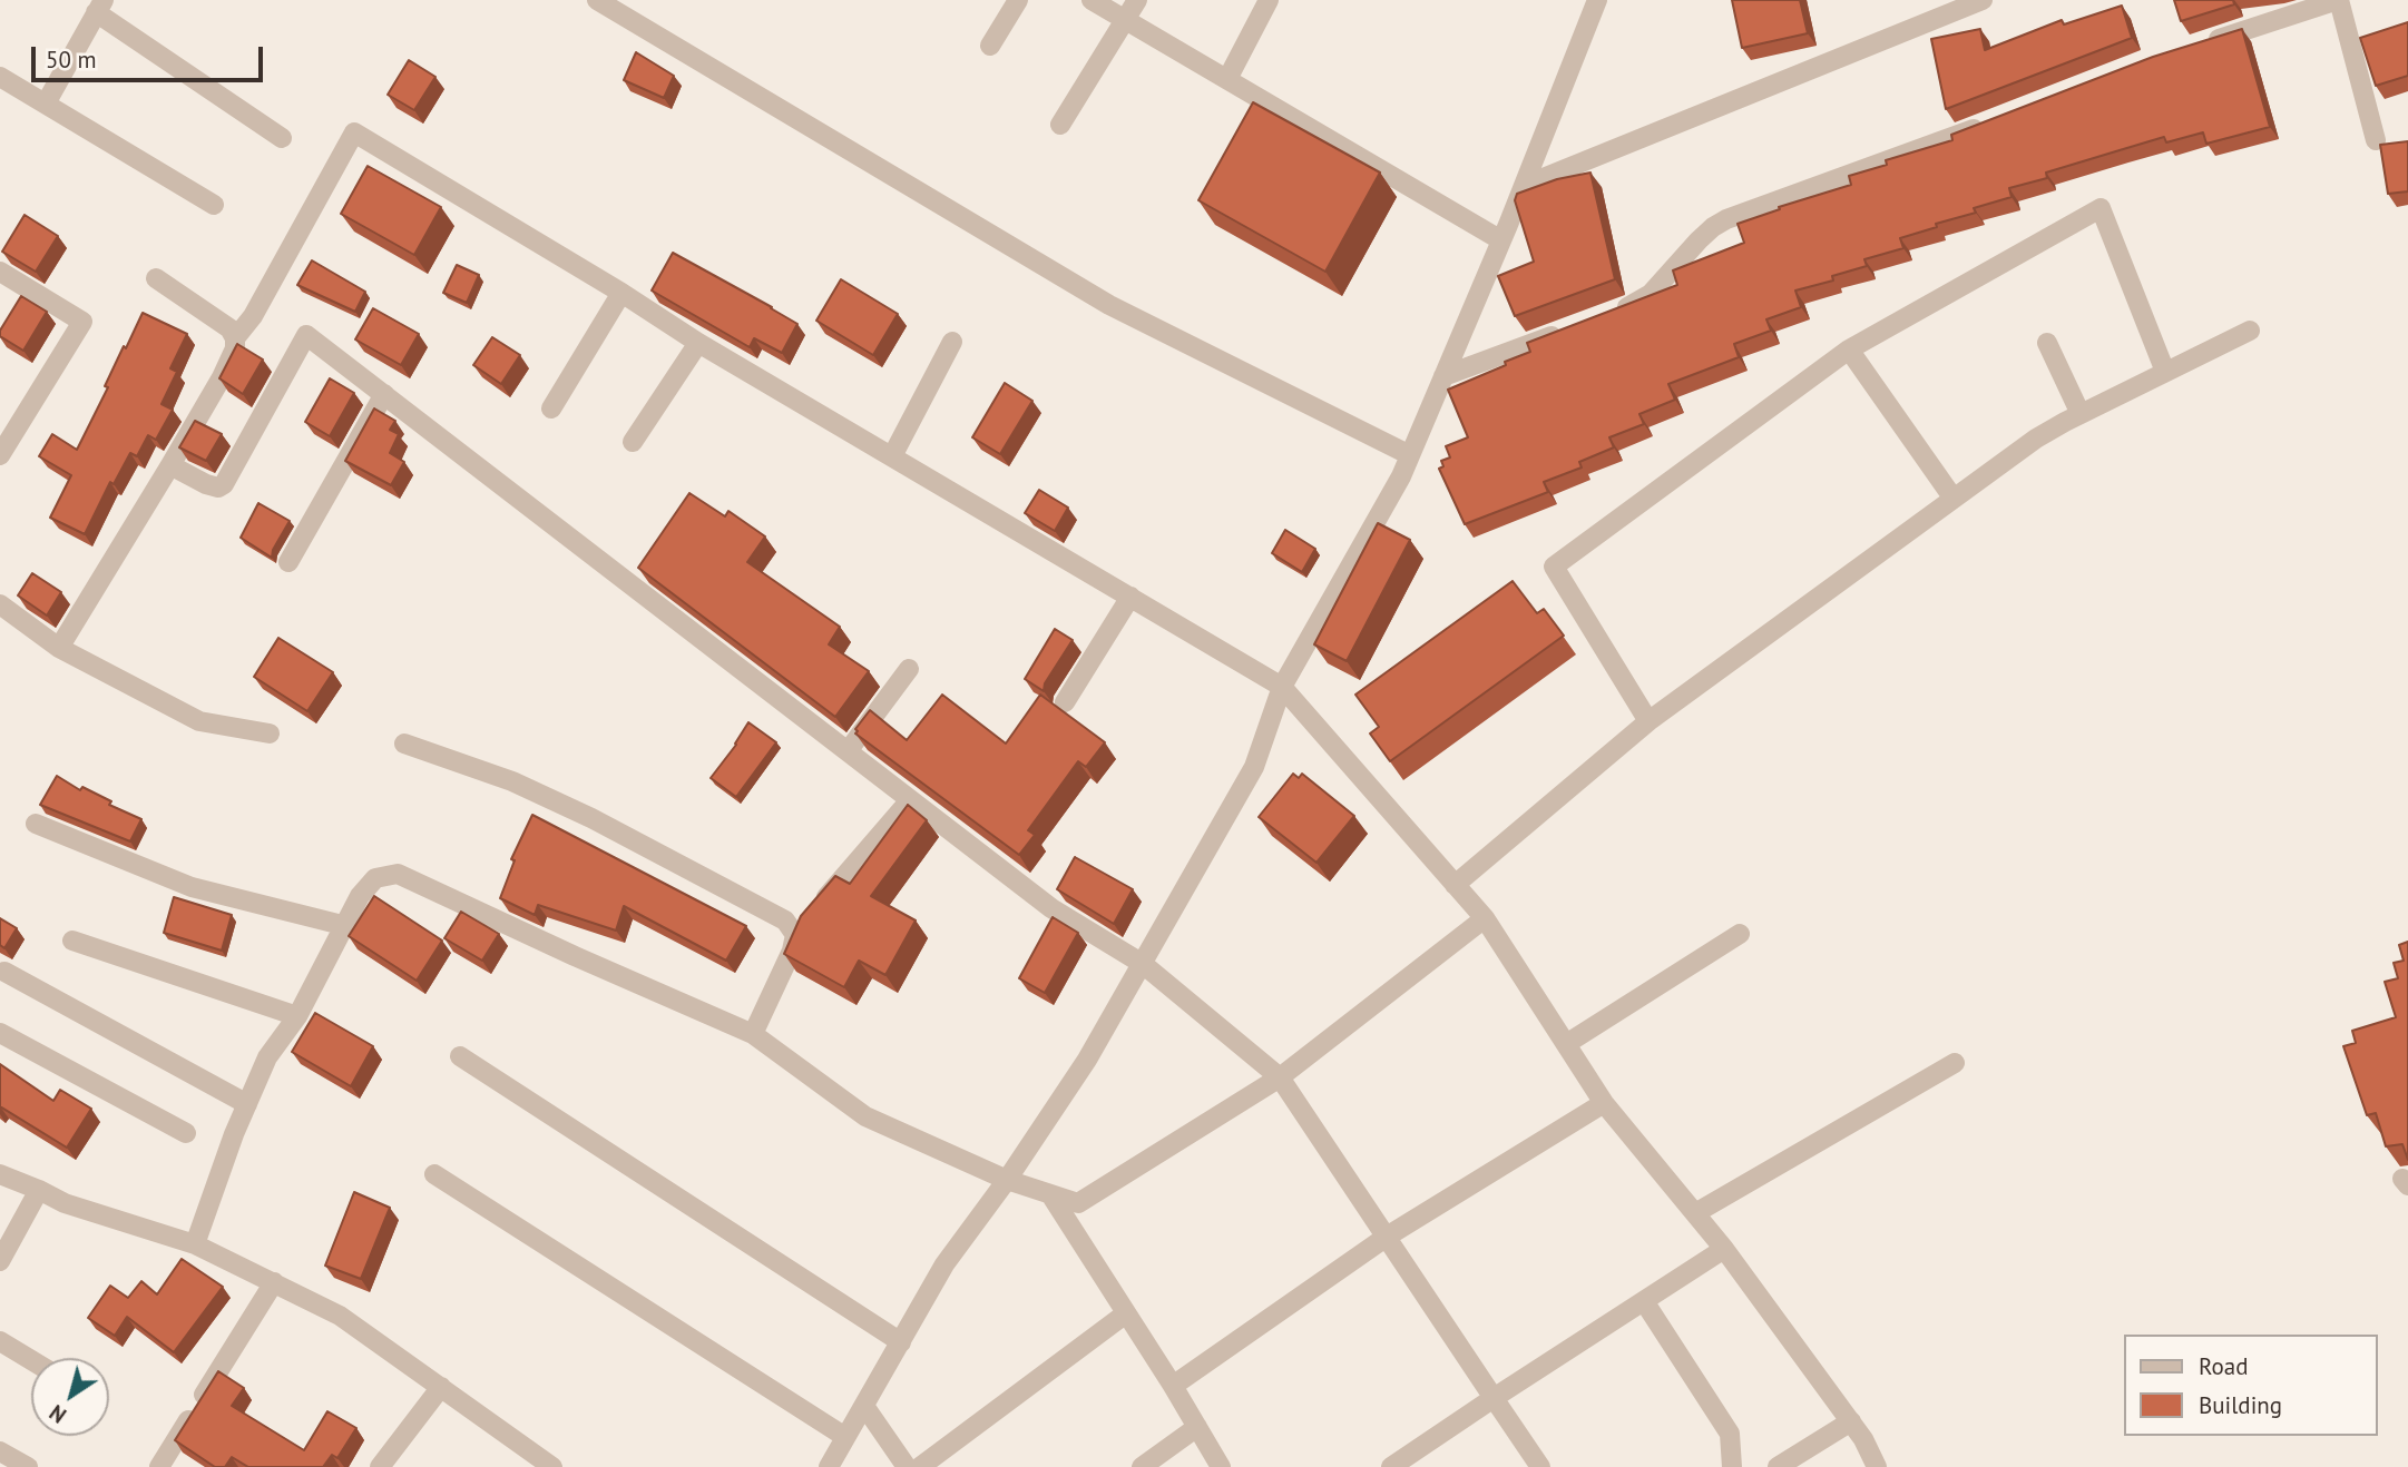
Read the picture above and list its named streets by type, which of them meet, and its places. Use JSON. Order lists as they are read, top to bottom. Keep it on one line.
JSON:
{"legend":["Road","Building"],"scale_bar":"50 m","north":"bottom left"}
